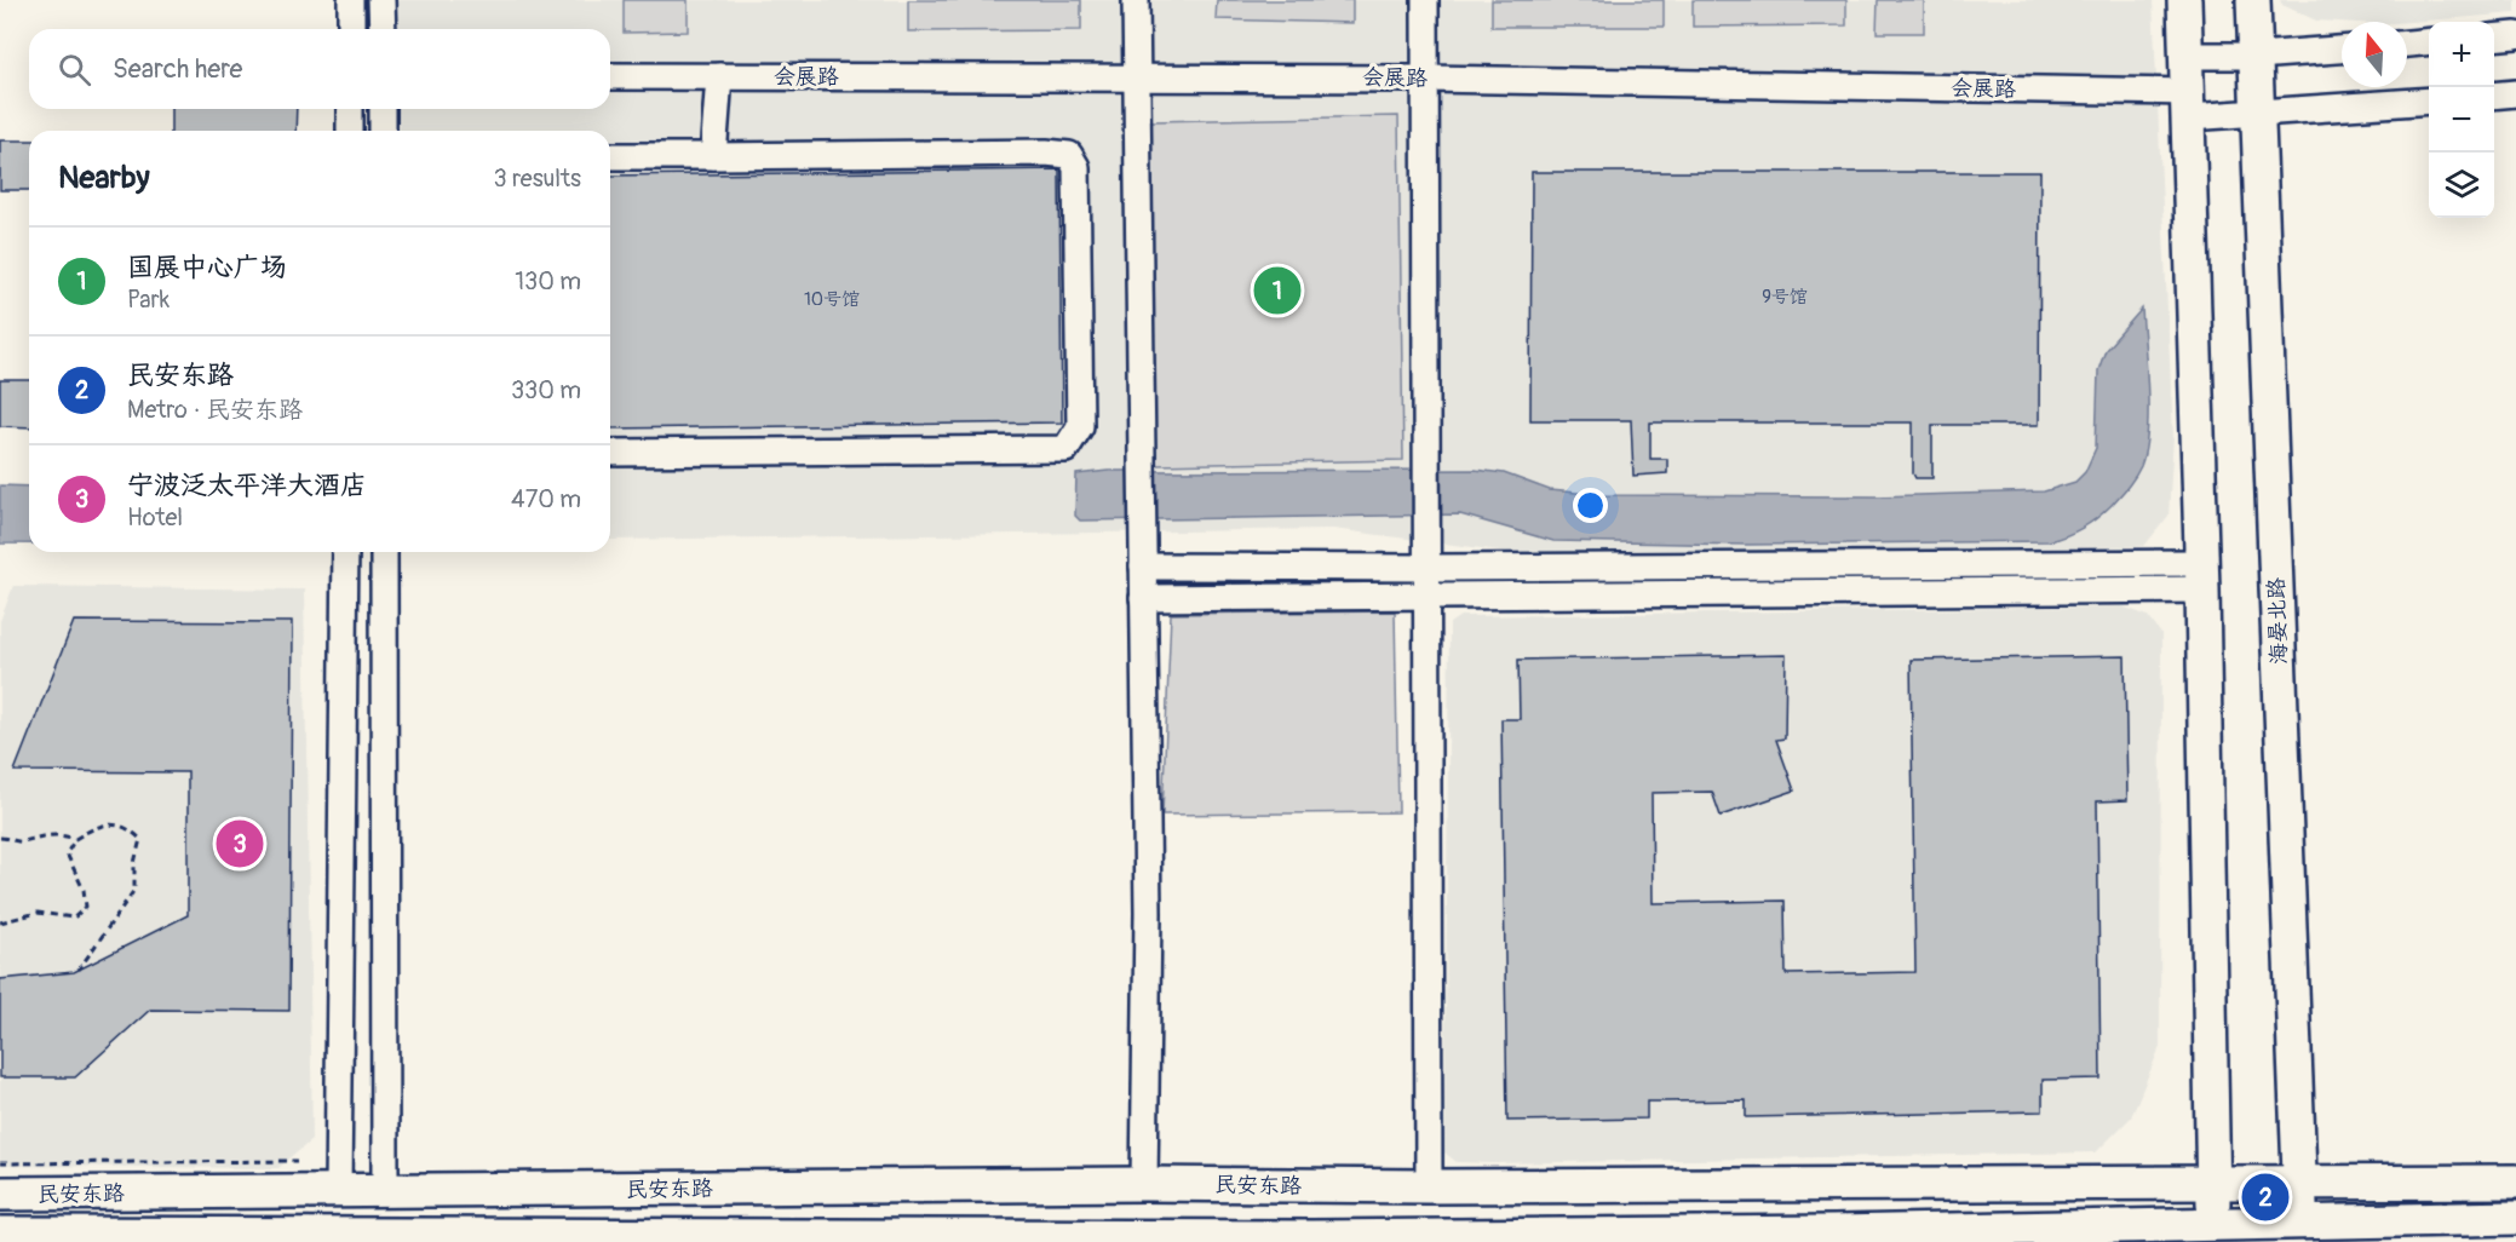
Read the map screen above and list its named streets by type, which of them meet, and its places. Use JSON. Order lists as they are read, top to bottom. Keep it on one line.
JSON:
{"streets":{"main road":["海晏北路","民安东路"],"street":["会展路"]},"crossings":[["会展路","海晏北路"],["海晏北路","民安东路"]],"house_numbers":["9号馆","10号馆"],"north":"top","page":{"map_buttons":["+","−"],"search":"Search here","heading":["Nearby","3 results"],"list":[{"mark":"1","name":"国展中心广场","note":"Park","value":"130 m"},{"mark":"2","name":"民安东路","note":"Metro · 民安东路","value":"330 m"},{"mark":"3","name":"宁波泛太平洋大酒店","note":"Hotel","value":"470 m"}],"pins":["1","3","2"]}}
